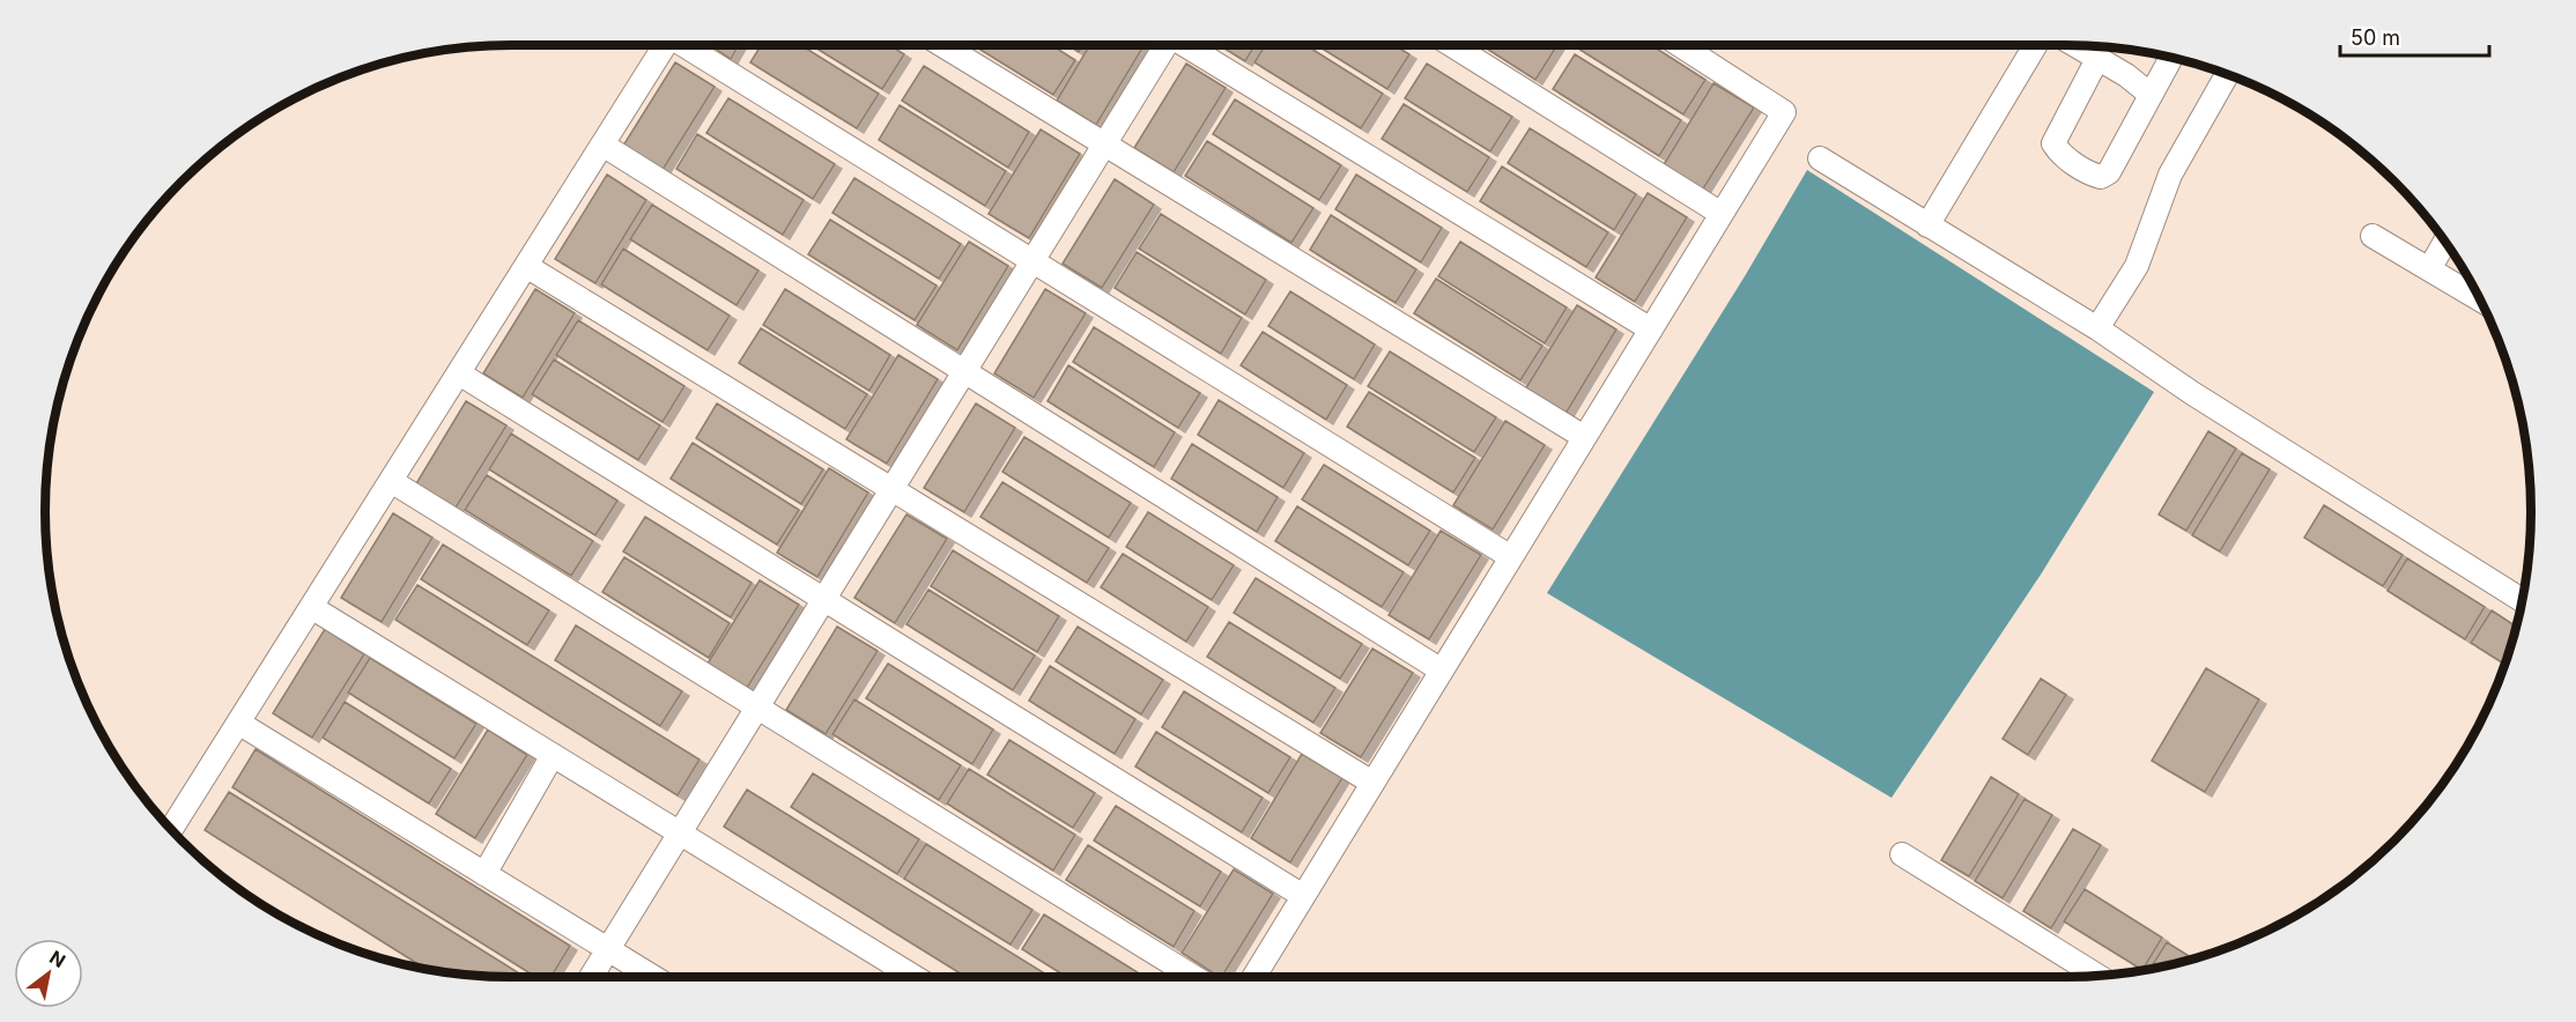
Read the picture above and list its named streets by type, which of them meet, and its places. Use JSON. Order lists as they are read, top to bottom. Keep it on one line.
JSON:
{"scale_bar":"50 m","north":"top right"}
